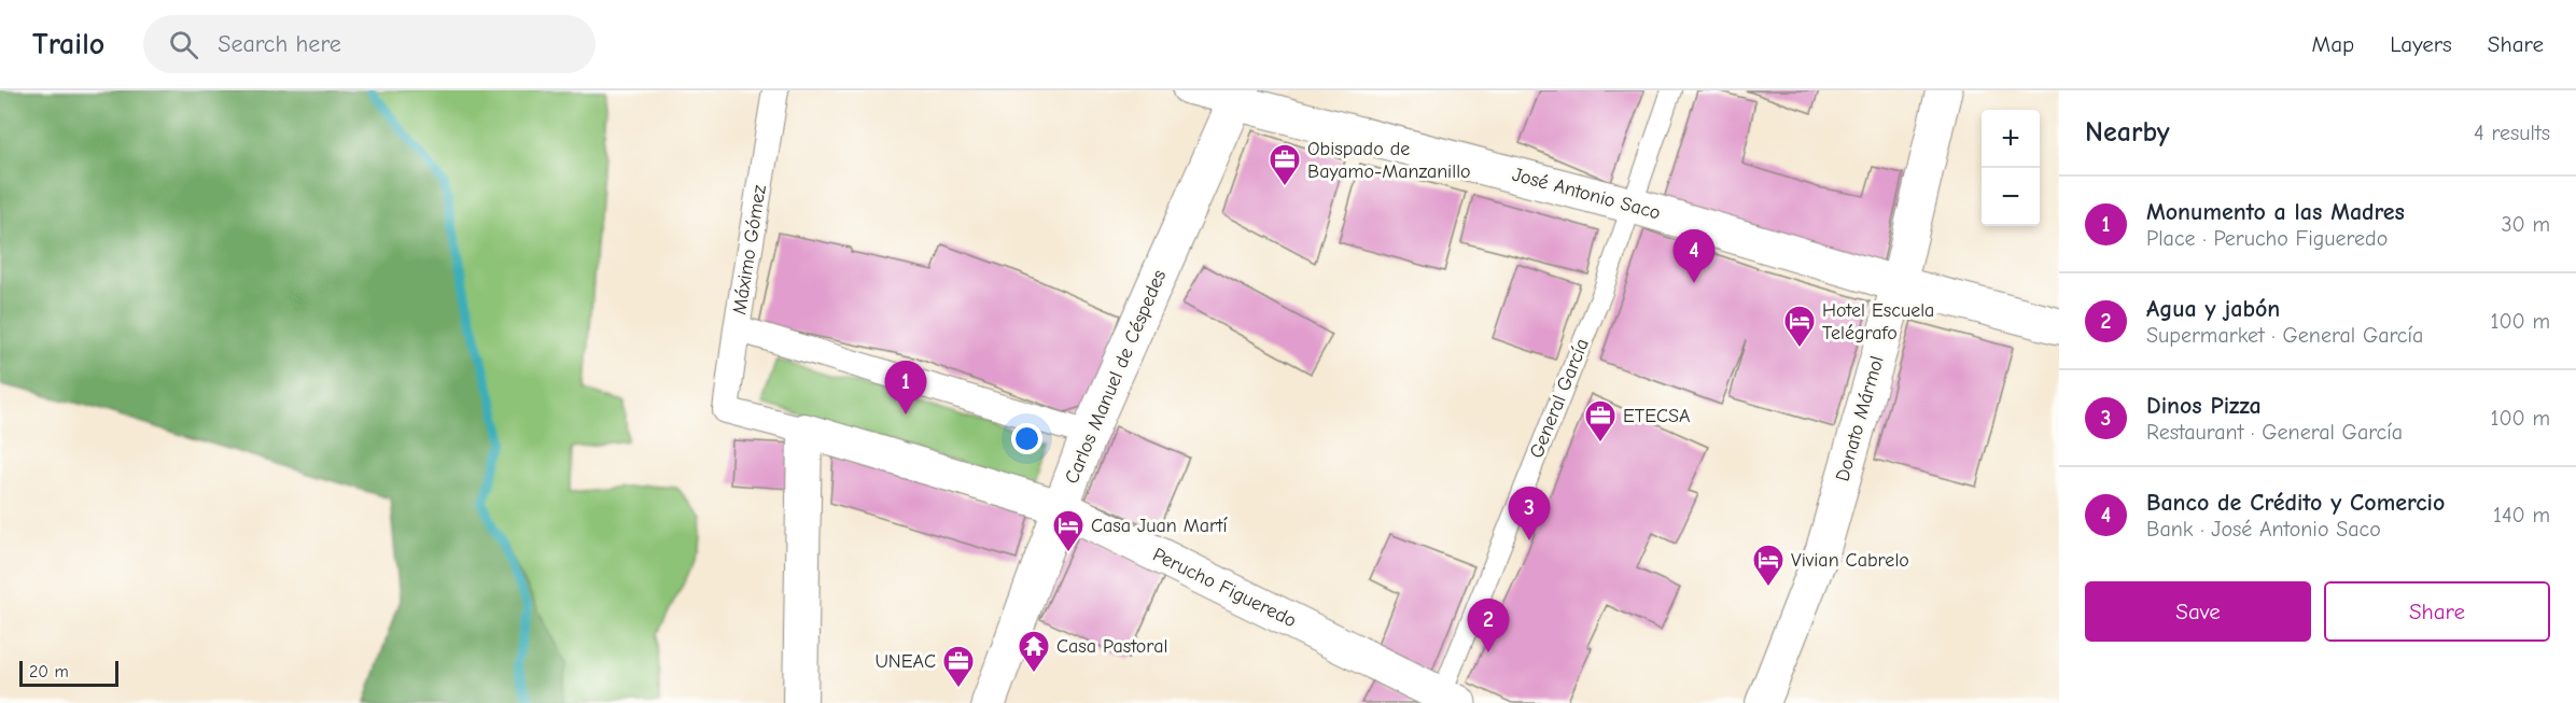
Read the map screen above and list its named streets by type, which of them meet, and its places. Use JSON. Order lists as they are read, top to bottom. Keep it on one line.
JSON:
{"streets":{"main road":["José Antonio Saco","Carlos Manuel de Céspedes","Donato Mármol","Perucho Figueredo"],"street":["Máximo Gómez","General García"]},"crossings":[["José Antonio Saco","Carlos Manuel de Céspedes"],["José Antonio Saco","General García"],["José Antonio Saco","Donato Mármol"],["Máximo Gómez","Perucho Figueredo"],["Carlos Manuel de Céspedes","Perucho Figueredo"],["General García","Perucho Figueredo"]],"places":{"office":["Obispado de Bayamo-Manzanillo","ETECSA","UNEAC"],"hotel":["Hotel Escuela Telégrafo","Casa Juan Martí","Vivian Cabrelo"],"temple":["Casa Pastoral"]},"scale_bar":"20 m","page":{"header":"Trailo","search":"Search here","nav":["Map","Layers","Share"],"heading":["Nearby","4 results"],"map_buttons":["+","−"],"list":[{"mark":"1","name":"Monumento a las Madres","note":"Place · Perucho Figueredo","value":"30 m"},{"mark":"2","name":"Agua y jabón","note":"Supermarket · General García","value":"100 m"},{"mark":"3","name":"Dinos Pizza","note":"Restaurant · General García","value":"100 m"},{"mark":"4","name":"Banco de Crédito y Comercio","note":"Bank · José Antonio Saco","value":"140 m"}],"pins":["4","1","3","2"],"buttons":["Save","Share"],"scale":"20 m"}}
